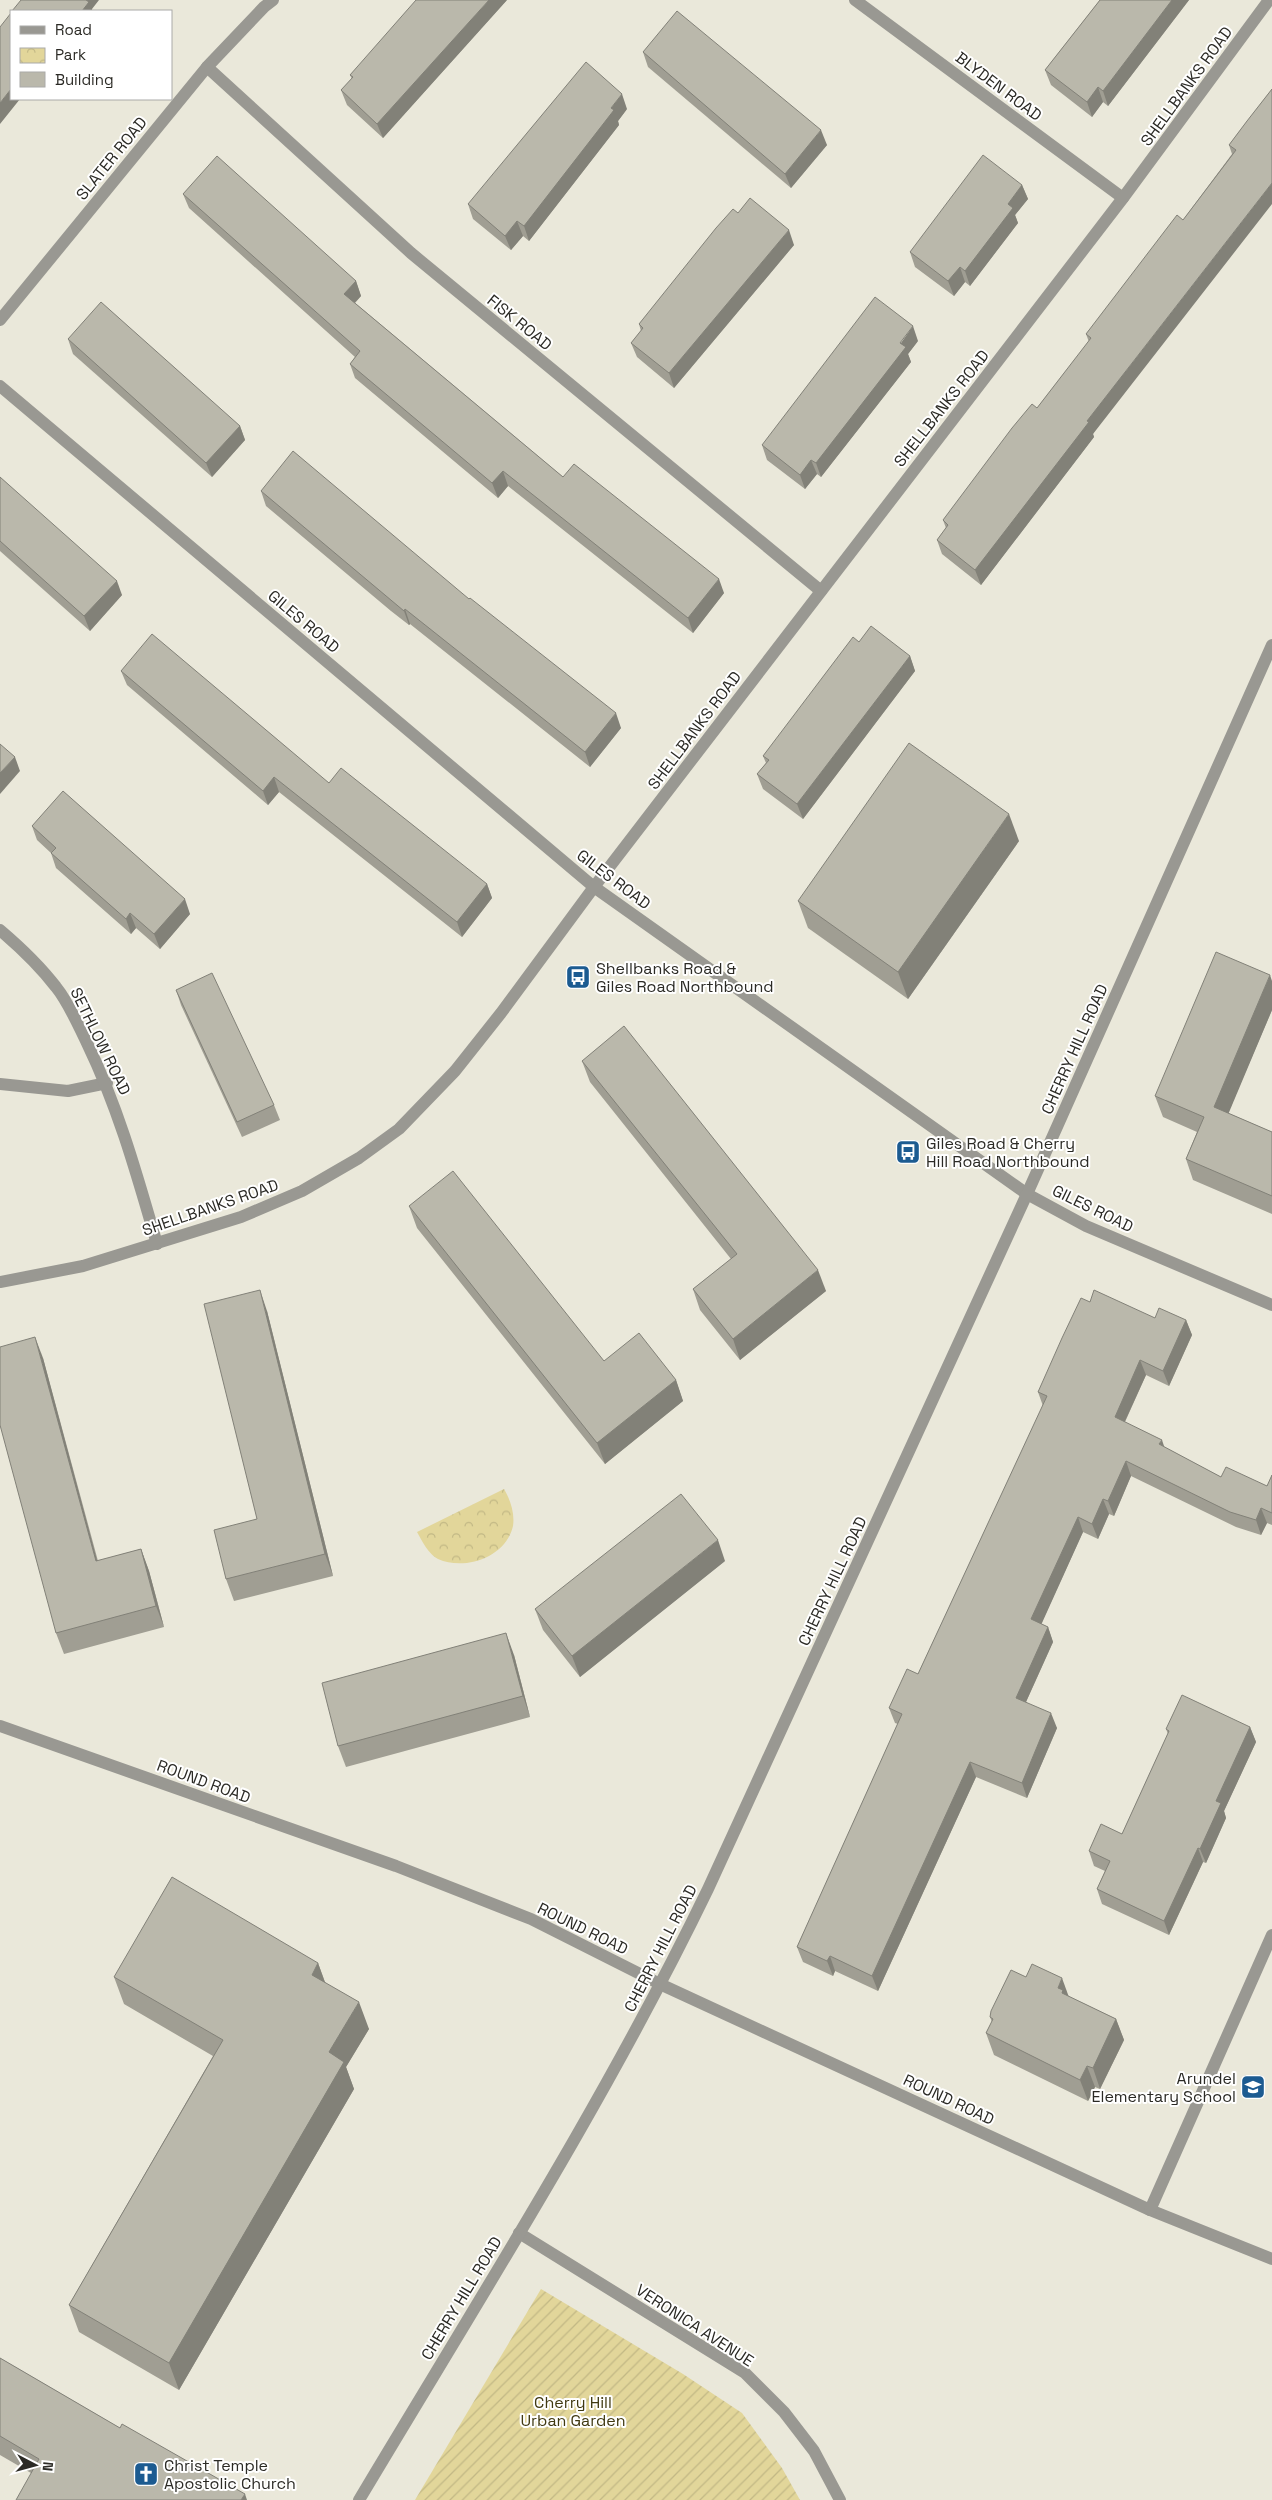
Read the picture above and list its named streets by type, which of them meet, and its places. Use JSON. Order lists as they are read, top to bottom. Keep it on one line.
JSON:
{"streets":{"street":["BLYDEN ROAD","SHELLBANKS ROAD","SLATER ROAD","FISK ROAD","GILES ROAD","SETHLOW ROAD","CHERRY HILL ROAD","ROUND ROAD","VERONICA AVENUE"]},"crossings":[["BLYDEN ROAD","SHELLBANKS ROAD"],["SHELLBANKS ROAD","FISK ROAD"],["SHELLBANKS ROAD","GILES ROAD"],["SHELLBANKS ROAD","SETHLOW ROAD"],["SLATER ROAD","FISK ROAD"],["GILES ROAD","CHERRY HILL ROAD"],["CHERRY HILL ROAD","ROUND ROAD"],["CHERRY HILL ROAD","VERONICA AVENUE"]],"parks":["Cherry Hill Urban Garden"],"places":{"bus stop":["Shellbanks Road & Giles Road Northbound","Giles Road & Cherry Hill Road Northbound"],"school or university":["Arundel Elementary School"],"church":["Christ Temple Apostolic Church"]},"legend":["Road","Park","Building"],"north":"right"}
